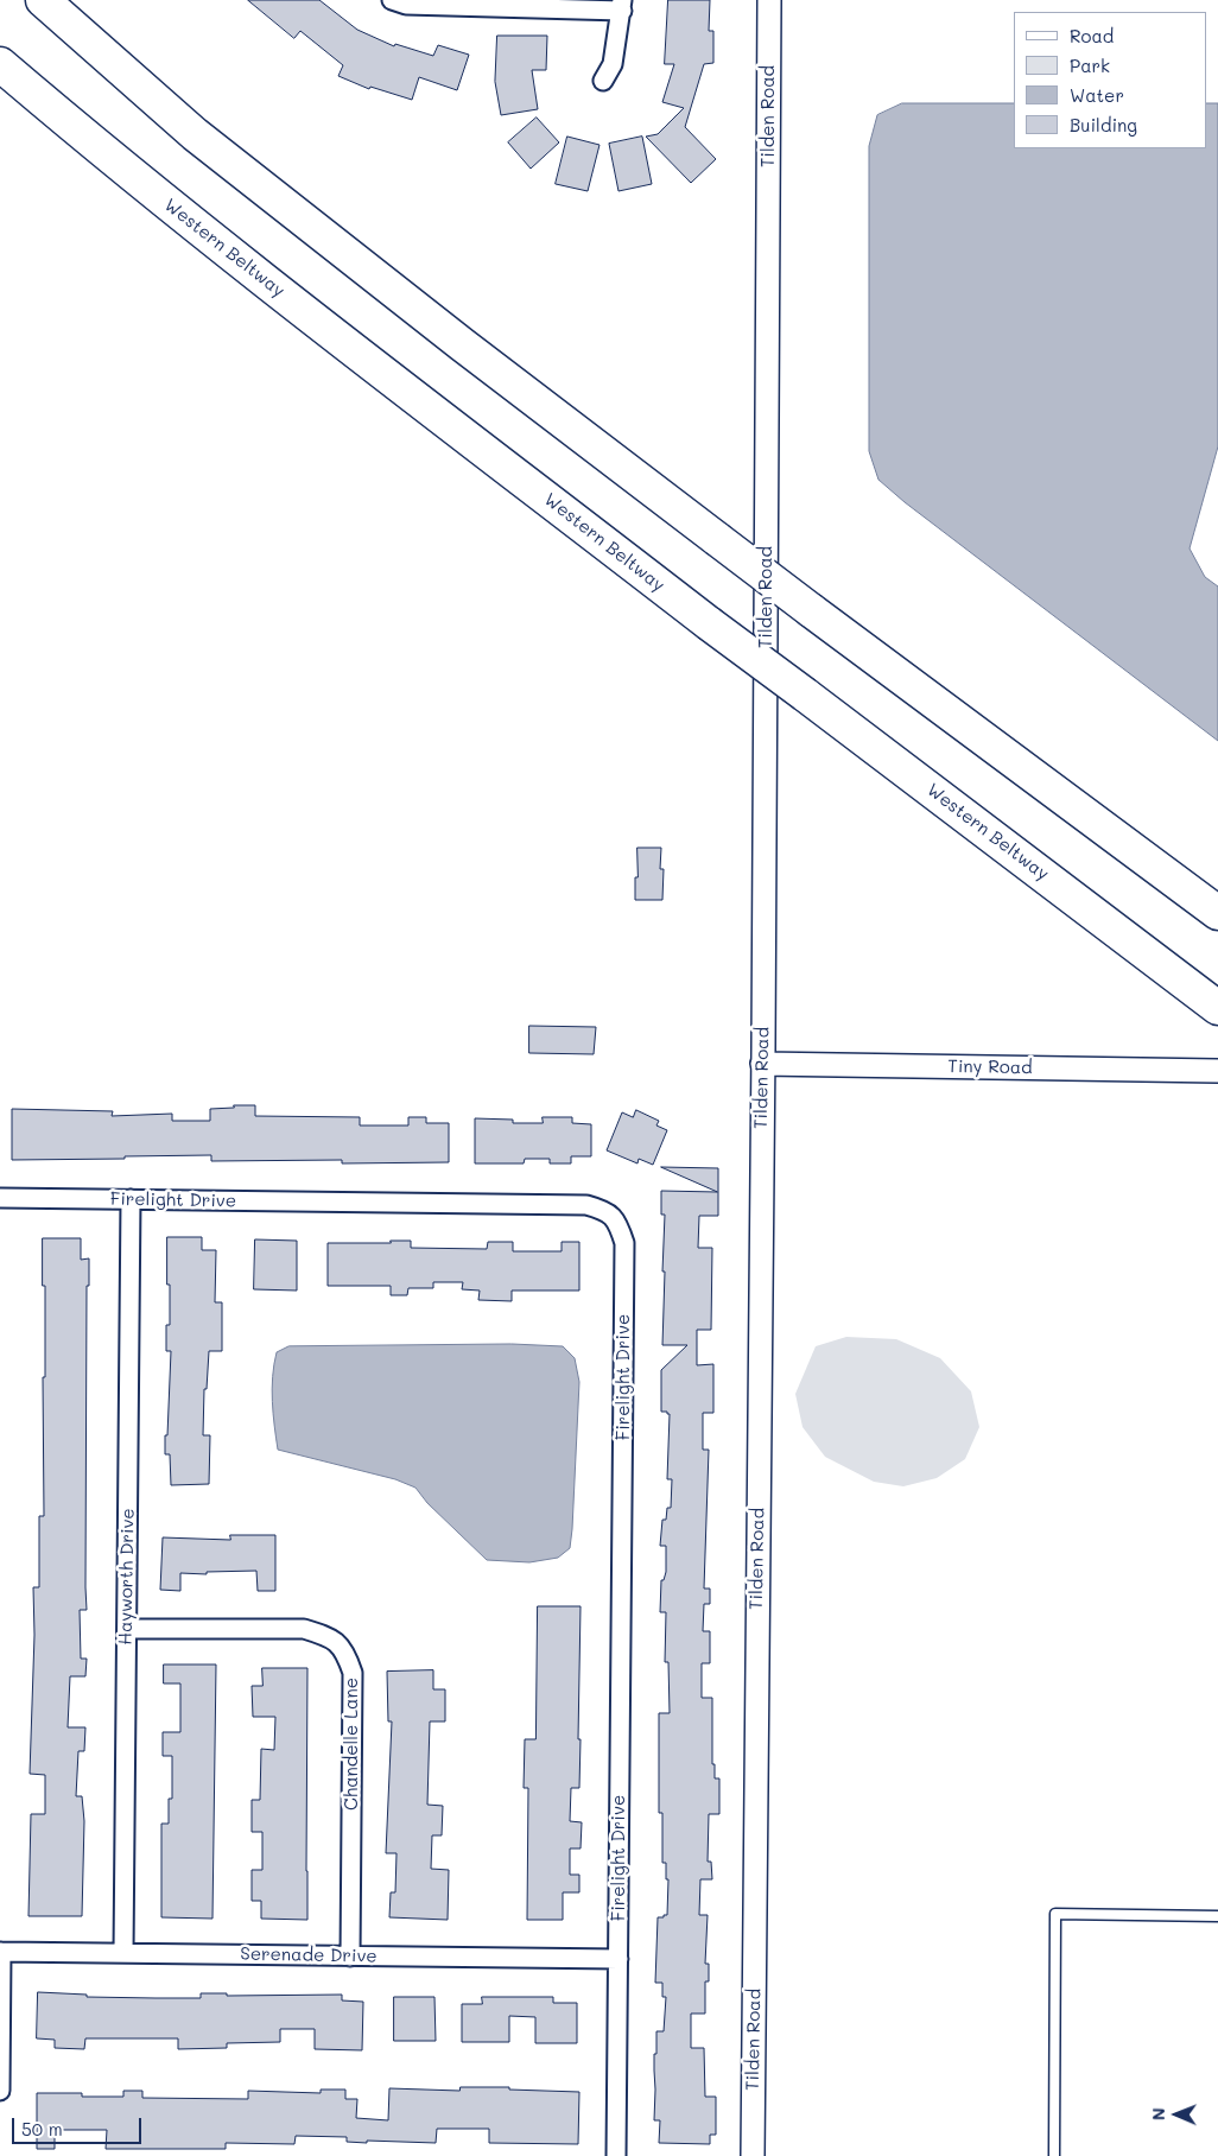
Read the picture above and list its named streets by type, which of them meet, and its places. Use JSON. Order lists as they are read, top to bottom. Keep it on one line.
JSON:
{"streets":{"highway":["Western Beltway"],"street":["Tilden Road","Tiny Road","Firelight Drive","Hayworth Drive","Chandelle Lane","Serenade Drive"]},"crossings":[["Tilden Road","Tiny Road"],["Firelight Drive","Hayworth Drive"],["Firelight Drive","Serenade Drive"],["Hayworth Drive","Chandelle Lane"],["Hayworth Drive","Serenade Drive"],["Chandelle Lane","Serenade Drive"]],"legend":["Road","Park","Water","Building"],"scale_bar":"50 m","north":"left"}
